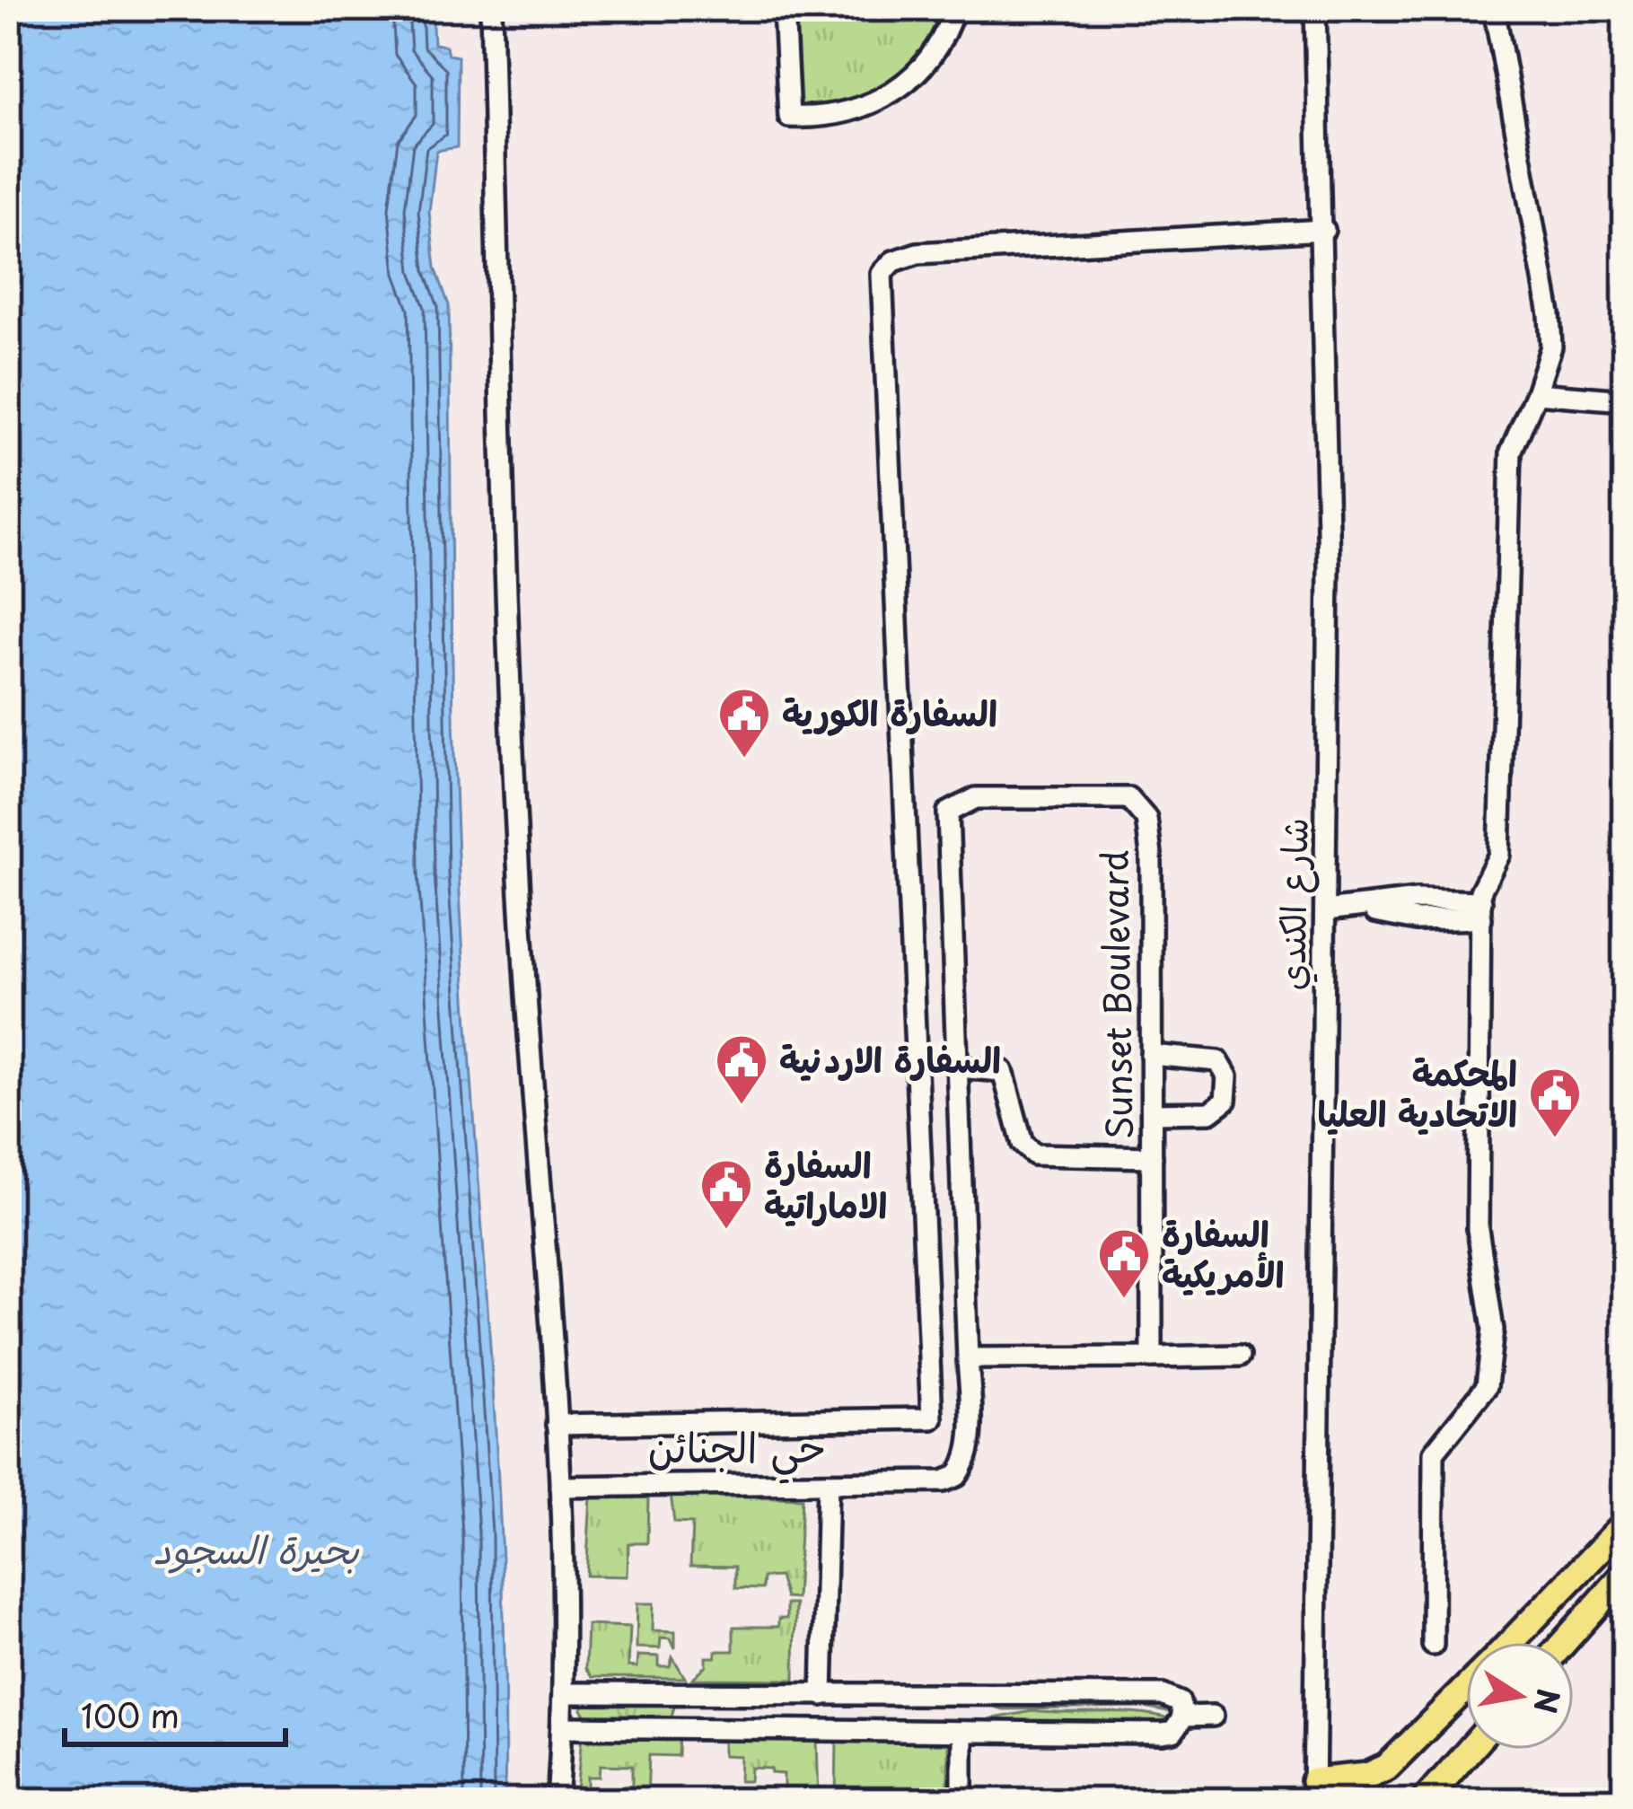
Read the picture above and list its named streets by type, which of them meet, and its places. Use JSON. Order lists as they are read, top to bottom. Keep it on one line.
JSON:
{"streets":{"street":["شارع الكندي","Sunset Boulevard"]},"districts":["حي الجنائن"],"water":["بحيرة السجود"],"places":{"public building":["السفارة الكورية","السفارة الاردنية","المحكمة الاتحادية العليا","السفارة الاماراتية","السفارة الأمريكية"]},"scale_bar":"100 m","north":"right"}
